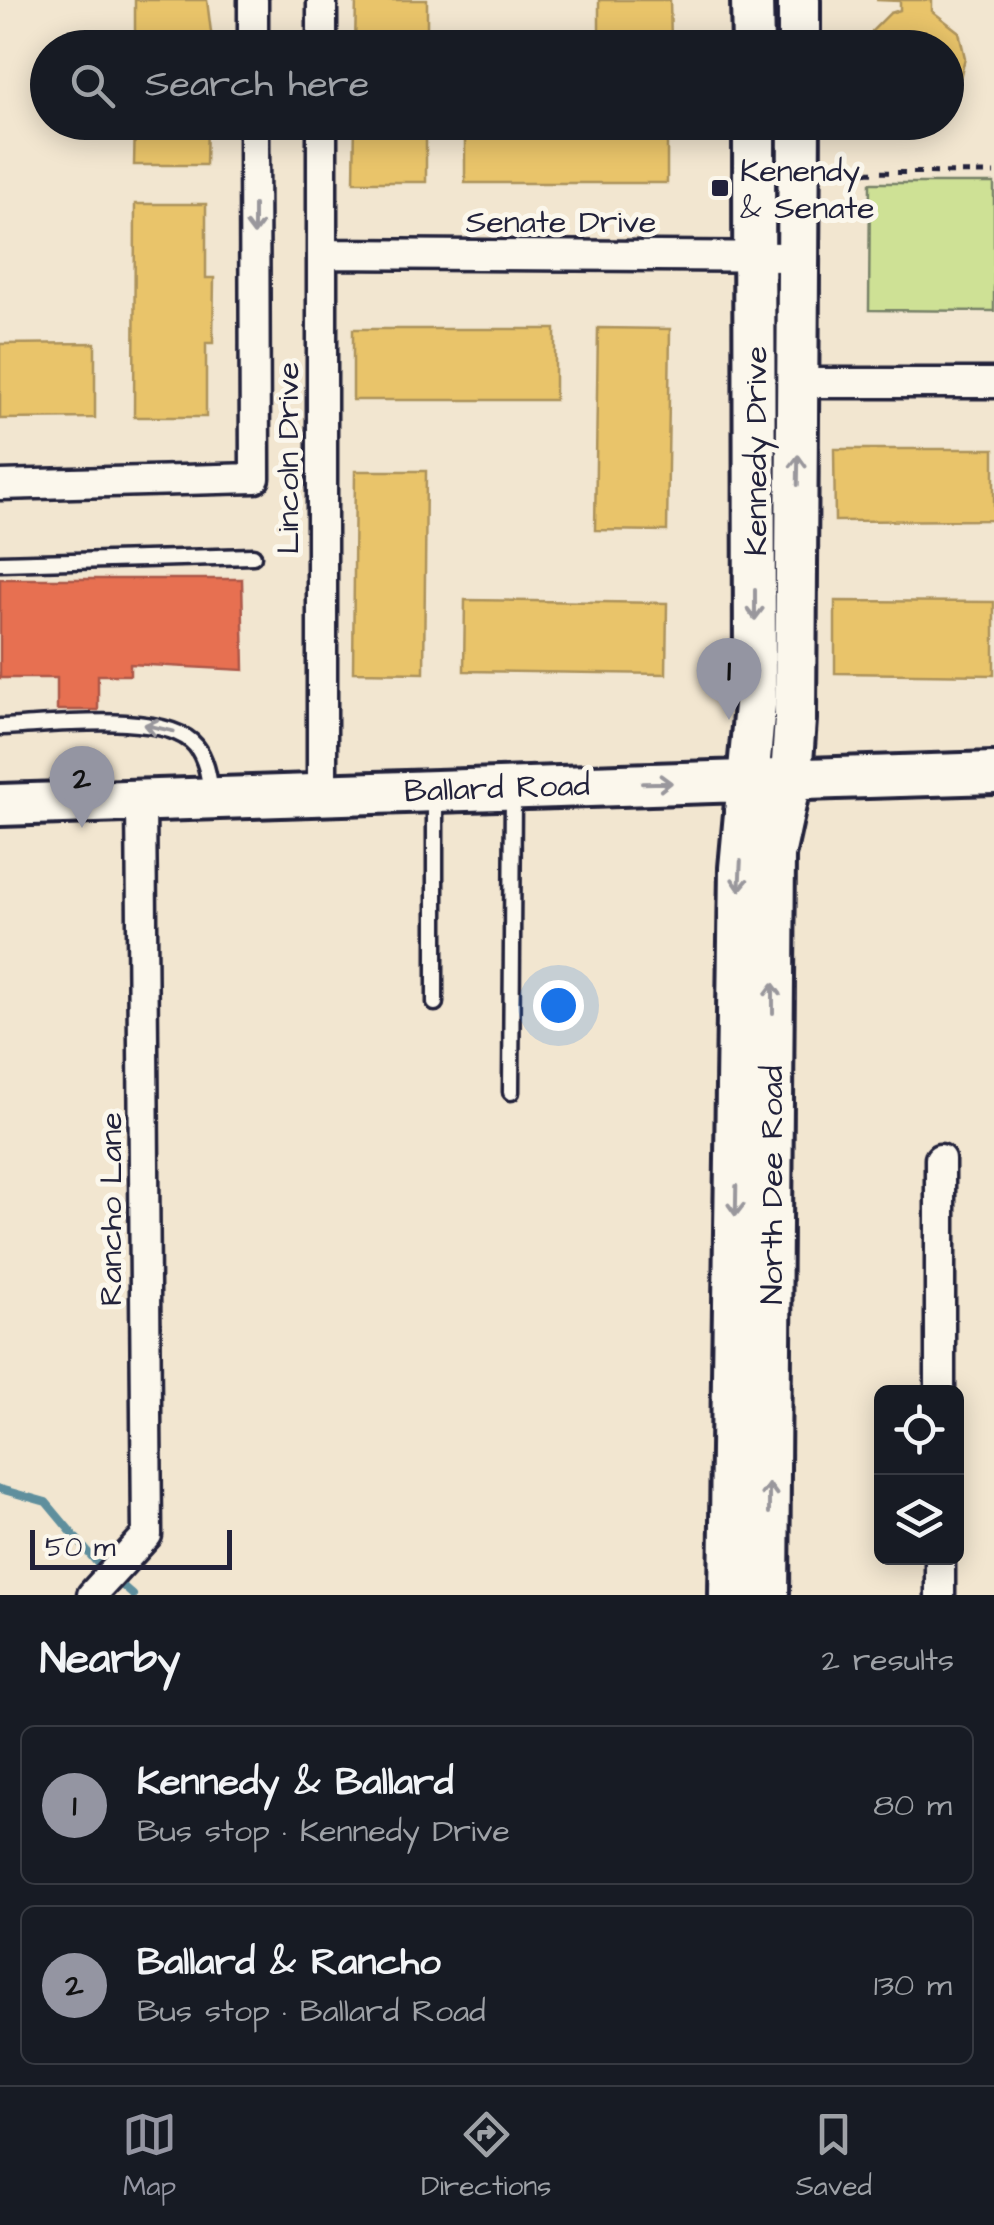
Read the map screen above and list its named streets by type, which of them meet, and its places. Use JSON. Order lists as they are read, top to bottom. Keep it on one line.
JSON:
{"streets":{"street":["Senate Drive","Kennedy Drive","Lincoln Drive","Ballard Road","North Dee Road","Rancho Lane"]},"crossings":[["Senate Drive","Kennedy Drive"],["Senate Drive","Lincoln Drive"],["Kennedy Drive","Ballard Road"],["Kennedy Drive","North Dee Road"],["Lincoln Drive","Ballard Road"],["Ballard Road","North Dee Road"],["Ballard Road","Rancho Lane"]],"places":{"transit":["Kenendy & Senate"]},"scale_bar":"50 m","page":{"search":"Search here","pins":["1","2"],"scale":"50 m","heading":["Nearby","2 results"],"list":[{"mark":"1","name":"Kennedy & Ballard","note":"Bus stop · Kennedy Drive","value":"80 m"},{"mark":"2","name":"Ballard & Rancho","note":"Bus stop · Ballard Road","value":"130 m"}],"nav":["Map","Directions","Saved"]}}
